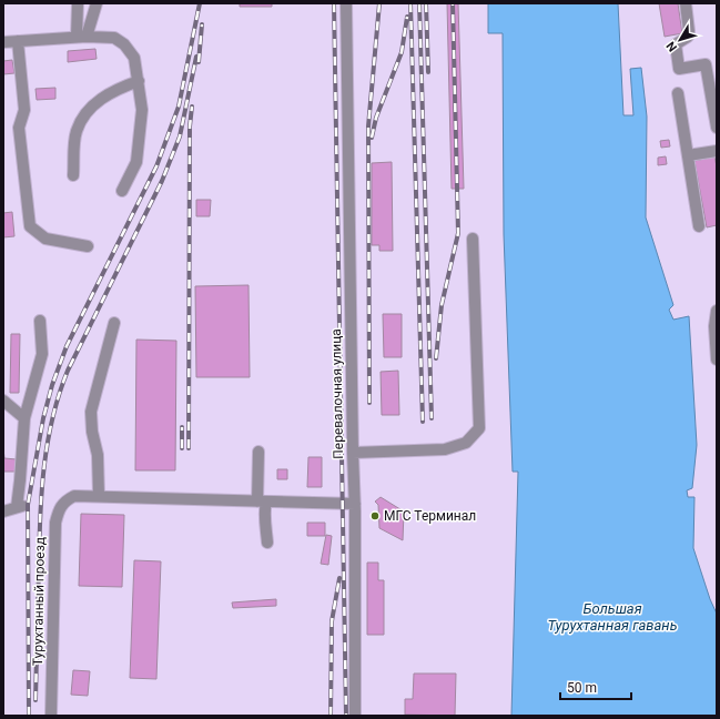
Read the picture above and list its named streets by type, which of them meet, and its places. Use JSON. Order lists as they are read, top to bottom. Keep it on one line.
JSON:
{"streets":{"street":["Перевалочная улица","Турухтанный проезд"]},"water":["Большая Турухтанная гавань"],"places":["МГС Терминал"],"scale_bar":"50 m","north":"bottom left"}
